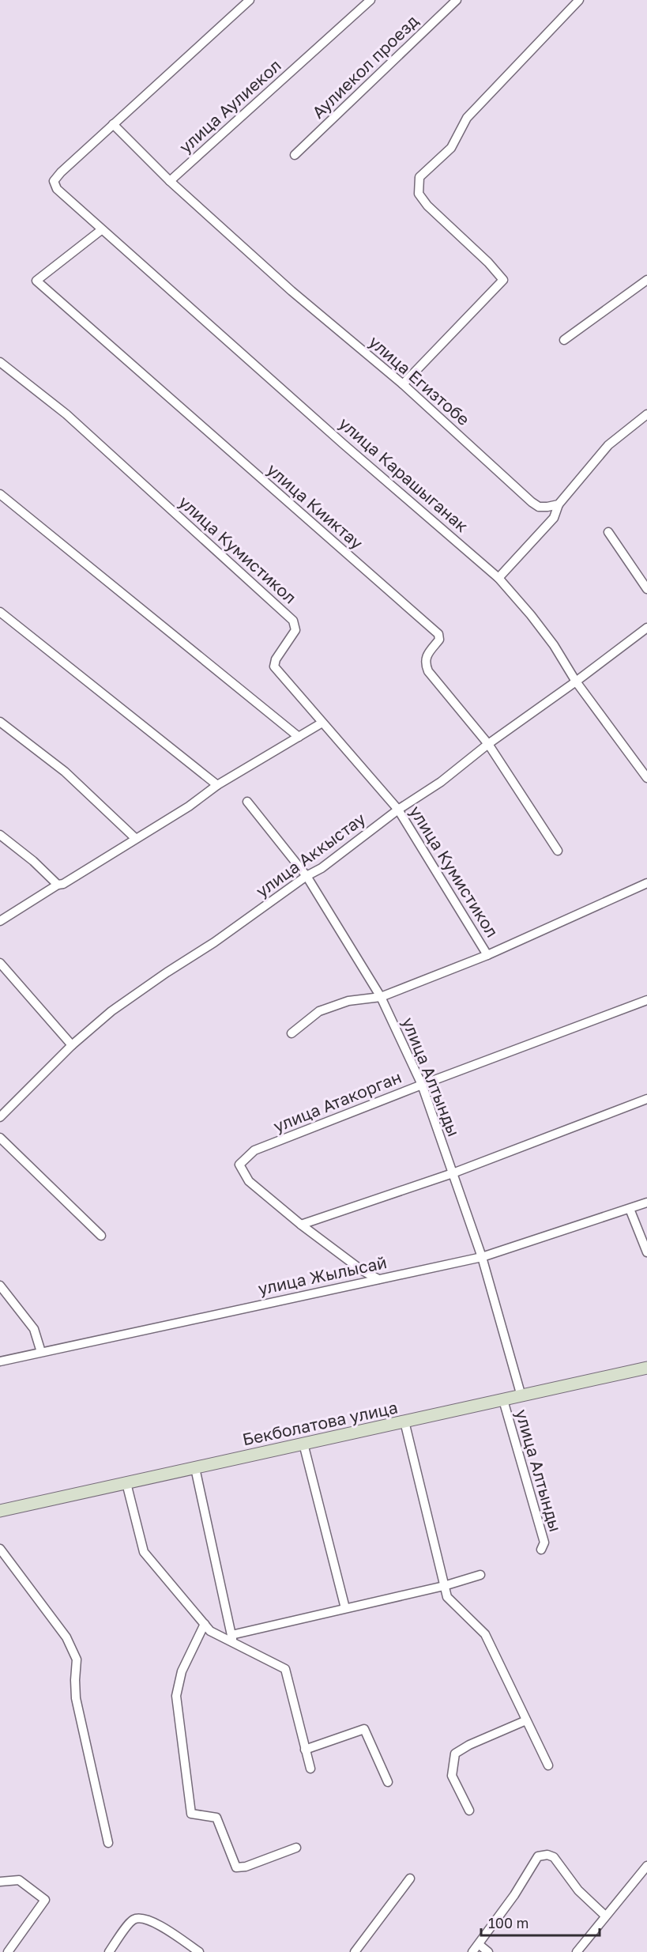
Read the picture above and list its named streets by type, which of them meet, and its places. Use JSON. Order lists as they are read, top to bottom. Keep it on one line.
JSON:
{"streets":{"street":["Аулиекол проезд","улица Аулиекол","улица Егизтобе","улица Карашыганак","улица Кииктау","улица Кумистикол","улица Аккыстау","улица Алтынды","улица Атакорган","улица Жылысай","Бекболатова улица"]},"crossings":[["улица Аулиекол","улица Егизтобе"],["улица Карашыганак","улица Кииктау"],["улица Карашыганак","улица Аккыстау"],["улица Кииктау","улица Аккыстау"],["улица Кумистикол","улица Аккыстау"],["улица Аккыстау","улица Алтынды"],["улица Алтынды","улица Атакорган"],["улица Алтынды","улица Жылысай"],["улица Алтынды","Бекболатова улица"],["улица Атакорган","улица Жылысай"]],"scale_bar":"100 m"}
